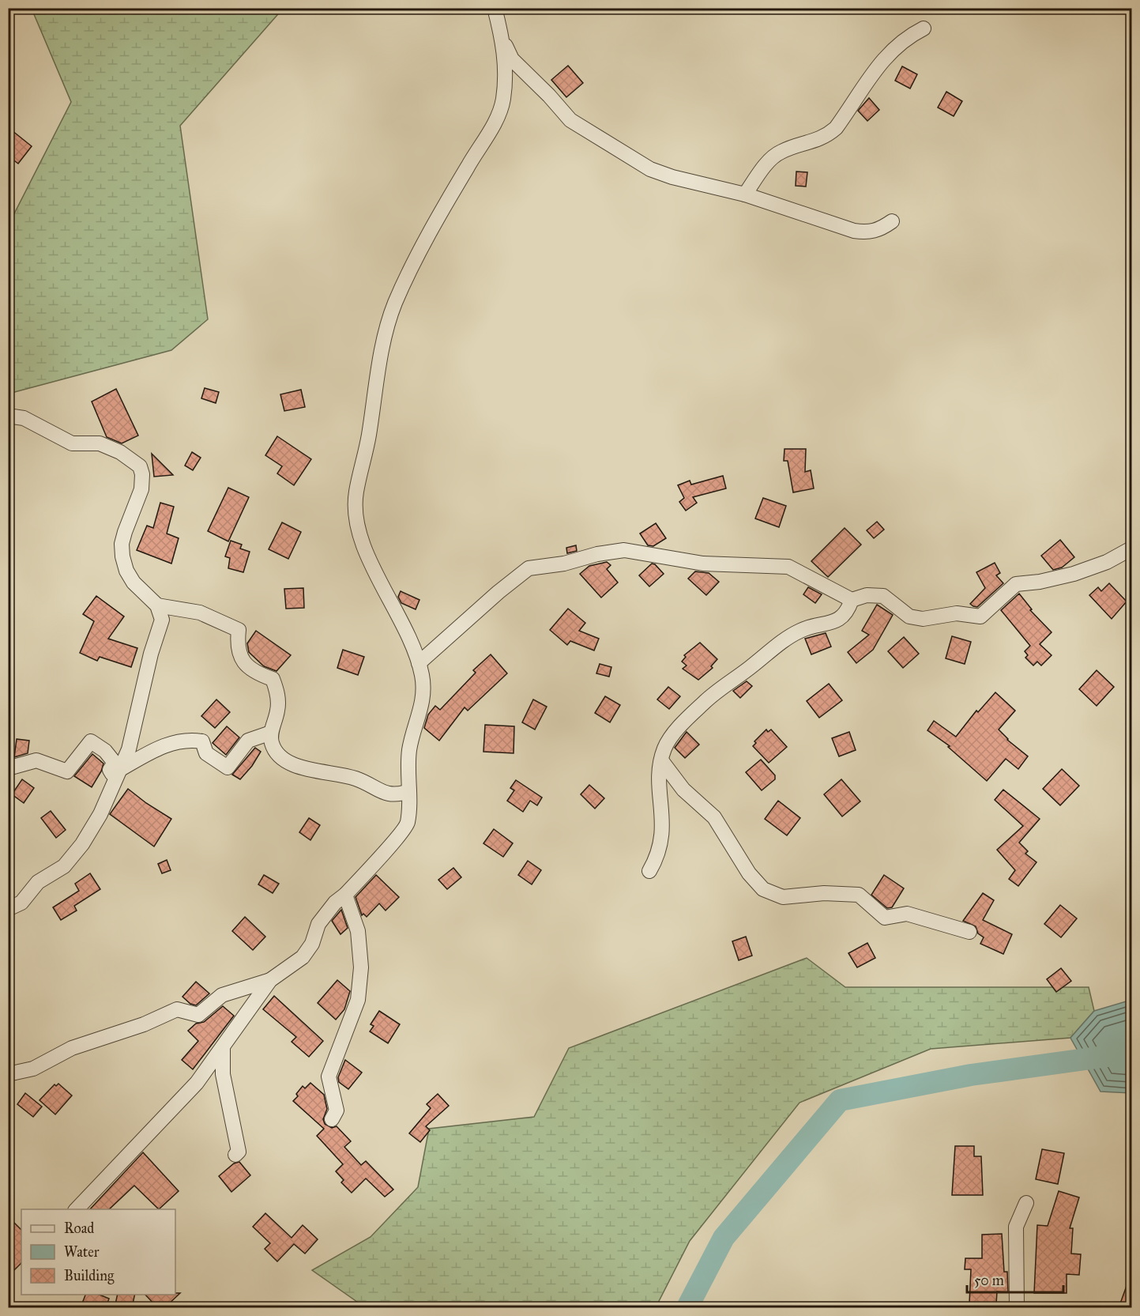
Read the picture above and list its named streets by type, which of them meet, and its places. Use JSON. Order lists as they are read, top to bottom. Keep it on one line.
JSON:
{"legend":["Road","Water","Building"],"scale_bar":"50 m"}
